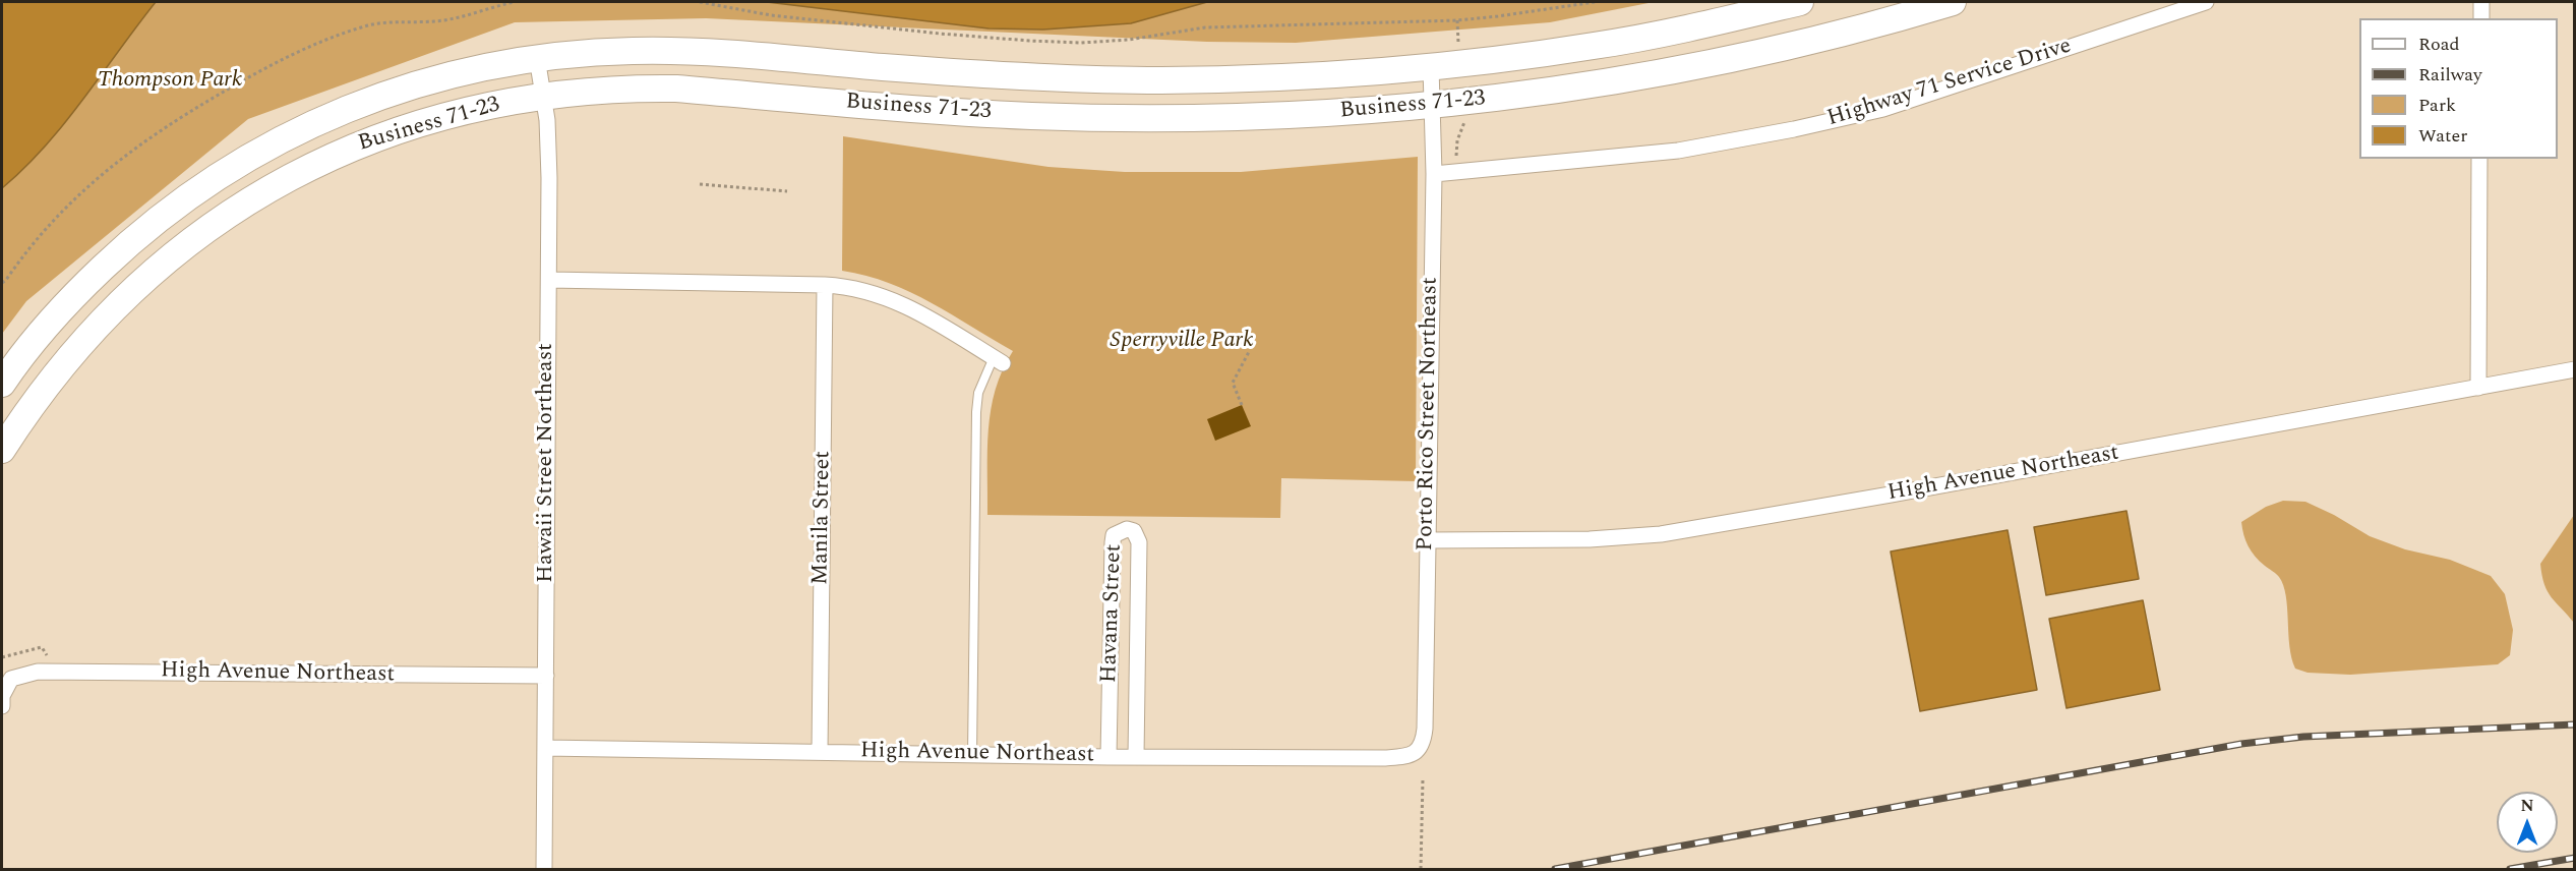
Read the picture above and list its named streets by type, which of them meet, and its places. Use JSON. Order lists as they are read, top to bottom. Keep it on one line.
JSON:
{"streets":{"highway":["Business 71-23"],"street":["Highway 71 Service Drive","Porto Rico Street Northeast","Hawaii Street Northeast","High Avenue Northeast","Manila Street","Havana Street"]},"crossings":[["Highway 71 Service Drive","Porto Rico Street Northeast"],["Business 71-23","Porto Rico Street Northeast"],["Business 71-23","Hawaii Street Northeast"],["Porto Rico Street Northeast","High Avenue Northeast"],["Hawaii Street Northeast","High Avenue Northeast"],["High Avenue Northeast","Manila Street"],["High Avenue Northeast","Havana Street"]],"parks":["Thompson Park","Sperryville Park"],"legend":["Road","Railway","Park","Water"],"north":"top"}
